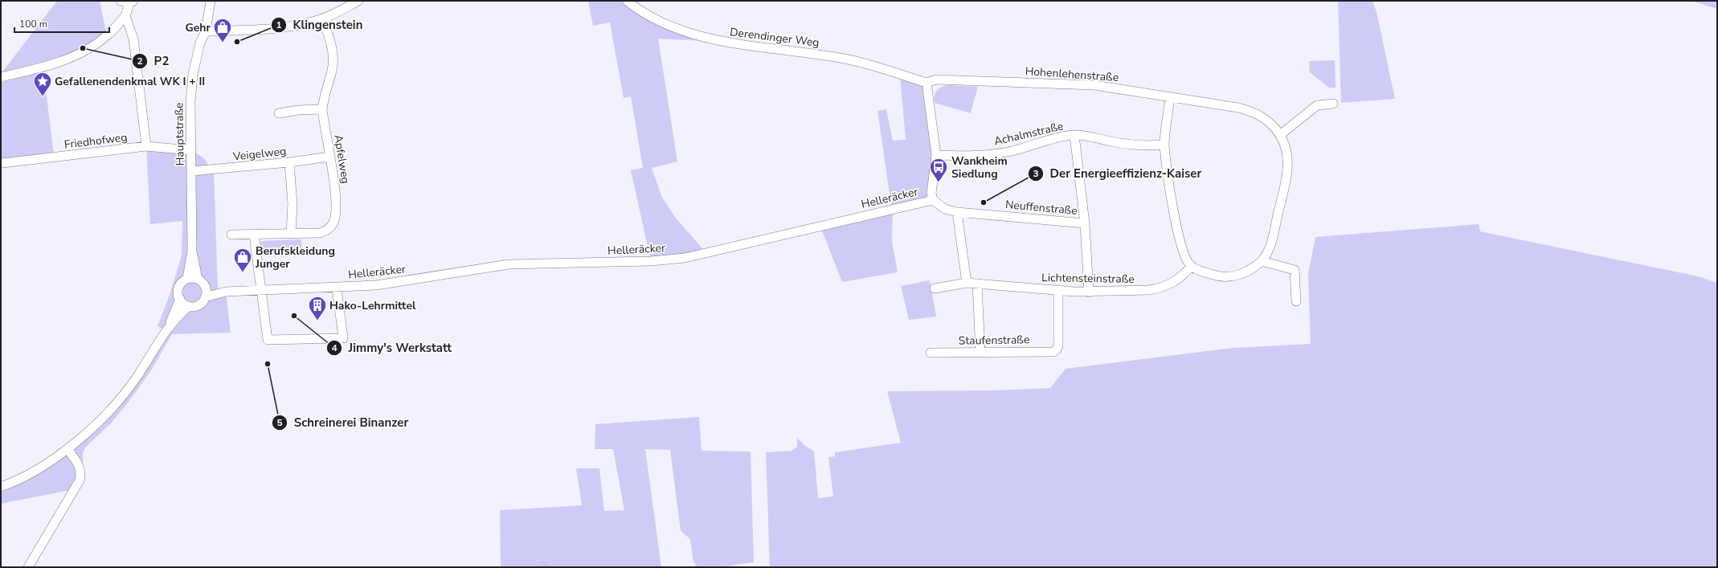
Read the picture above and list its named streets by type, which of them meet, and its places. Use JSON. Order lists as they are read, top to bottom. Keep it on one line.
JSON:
{"streets":{"street":["Derendinger Weg","Hohenlehenstraße","Achalmstraße","Hauptstraße","Friedhofweg","Veigelweg","Apfelweg","Helleräcker","Neuffenstraße","Lichtensteinstraße","Staufenstraße"]},"crossings":[["Derendinger Weg","Hohenlehenstraße"],["Hauptstraße","Friedhofweg"],["Hauptstraße","Veigelweg"],["Veigelweg","Apfelweg"],["Helleräcker","Neuffenstraße"],["Lichtensteinstraße","Staufenstraße"]],"places":{"other":["Klingenstein","P2","Der Energieeffizienz-Kaiser","Jimmy's Werkstatt","Schreinerei Binanzer"],"shop":["Gehr","Berufskleidung Junger"],"place":["Gefallenendenkmal WK I + II"],"bus stop":["Wankheim Siedlung"],"building":["Hako-Lehrmittel"]},"scale_bar":"100 m"}
